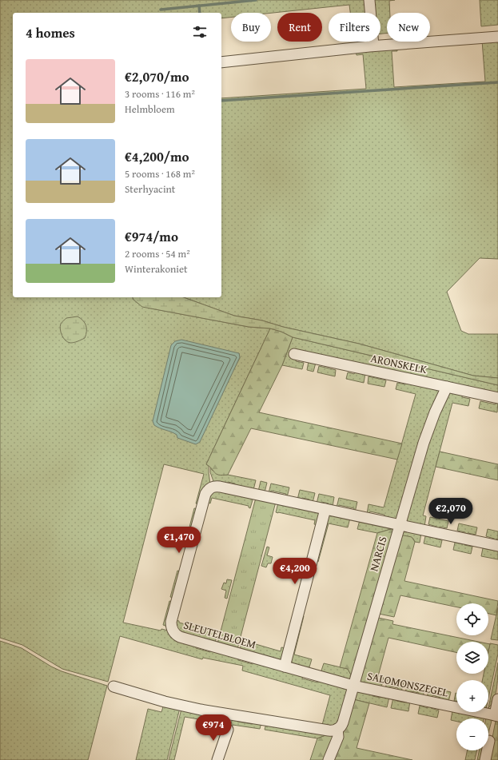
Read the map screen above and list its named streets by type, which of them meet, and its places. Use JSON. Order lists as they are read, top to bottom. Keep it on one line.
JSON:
{"streets":{"street":["ARONSKELK","NARCIS","SLEUTELBLOEM","SALOMONSZEGEL"]},"crossings":[["ARONSKELK","NARCIS"],["NARCIS","SLEUTELBLOEM"],["NARCIS","SALOMONSZEGEL"],["SLEUTELBLOEM","SALOMONSZEGEL"]],"page":{"chip":["Buy","Rent","Filters","New"],"heading":"4 homes","list":[{"name":"€2,070/mo","note":"3 rooms · 116 m² · Helmbloem"},{"name":"€4,200/mo","note":"5 rooms · 168 m² · Sterhyacint"},{"name":"€974/mo","note":"2 rooms · 54 m² · Winterakoniet"}],"price":["€2,070","€1,470","€4,200","€974"],"map_buttons":["+","−"]}}
